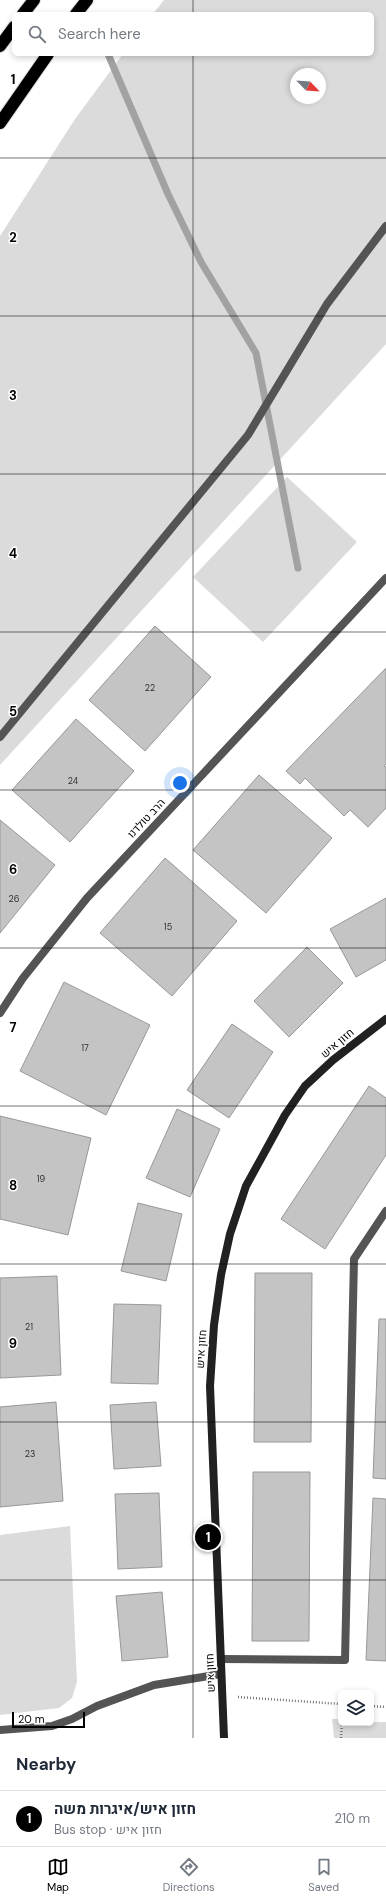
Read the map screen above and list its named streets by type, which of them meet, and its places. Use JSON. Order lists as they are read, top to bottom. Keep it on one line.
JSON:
{"streets":{"street":["הרב טולדנו","חזון איש"]},"house_numbers":["22","24","26","15","17","19","21","23"],"scale_bar":"20 m","north":"bottom right","page":{"search":"Search here","pins":"1","scale":"20 m","heading":"Nearby","list":[{"mark":"1","name":"חזון איש/איגרות משה","note":"Bus stop · חזון איש","value":"210 m"}],"nav":["Map","Directions","Saved"]},"grid":{"rows":["1","2","3","4","5","6","7","8","9"]}}
